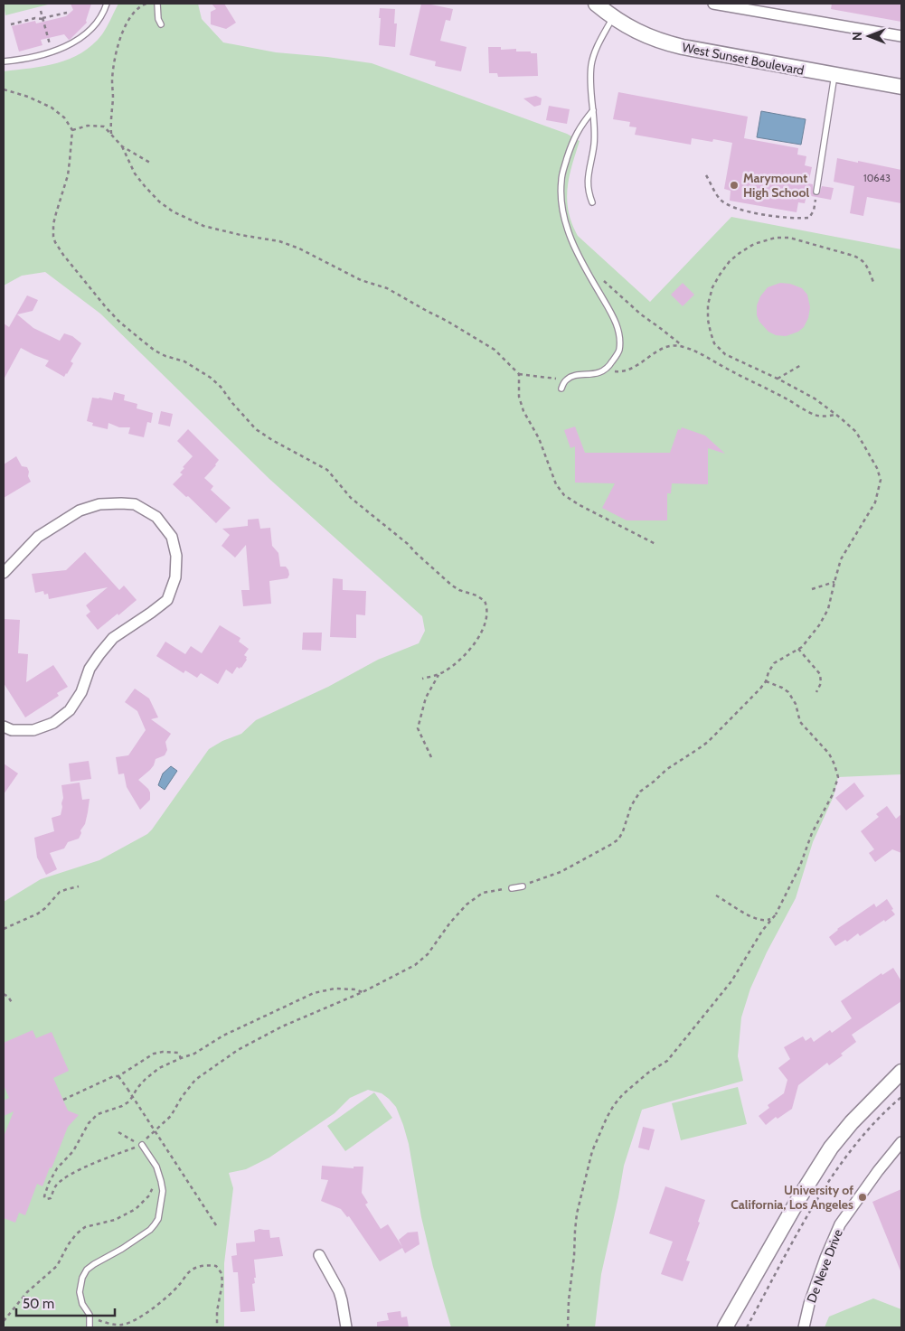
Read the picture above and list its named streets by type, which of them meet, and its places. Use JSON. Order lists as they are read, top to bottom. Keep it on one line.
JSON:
{"streets":{"main road":["West Sunset Boulevard"],"street":["De Neve Drive"]},"places":["Marymount High School","University of California, Los Angeles"],"house_numbers":["10643"],"scale_bar":"50 m","north":"left"}
